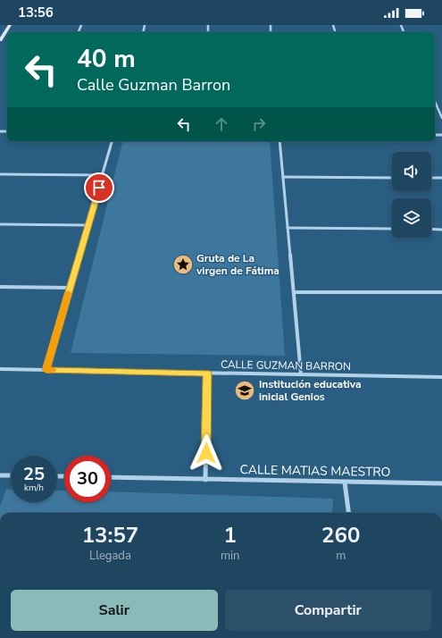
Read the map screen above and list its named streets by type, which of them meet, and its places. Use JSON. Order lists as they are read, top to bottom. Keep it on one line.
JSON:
{"streets":{"street":["CALLE GUZMAN BARRON","CALLE MATIAS MAESTRO"]},"places":{"place":["Gruta de La virgen de Fátima"],"school or university":["Institución educativa inicial Genios"]},"page":{"status":"13:56","turn":["40 m","Calle Guzman Barron"],"speed":"25 km/h","limit":"30","eta":["13:57","Llegada","1","min","260","m"],"buttons":["Salir","Compartir"]}}
